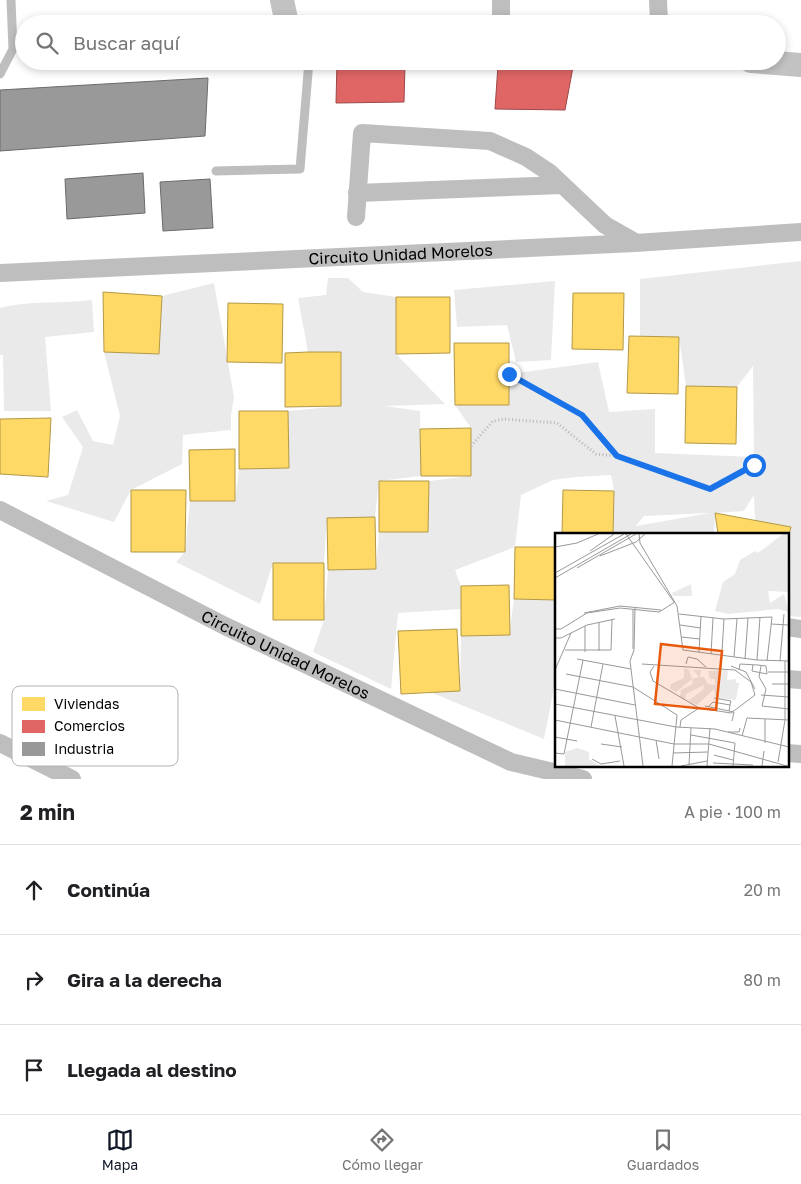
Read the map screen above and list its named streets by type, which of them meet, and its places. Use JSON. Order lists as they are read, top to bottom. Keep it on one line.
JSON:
{"streets":{"street":["Circuito Unidad Morelos"]},"legend":["Viviendas","Comercios","Industria"],"page":{"search":"Buscar aquí","heading":["2 min","A pie · 100 m"],"list":[["Continúa","20 m"],["Gira a la derecha","80 m"],"Llegada al destino"],"nav":["Mapa","Cómo llegar","Guardados"]}}
